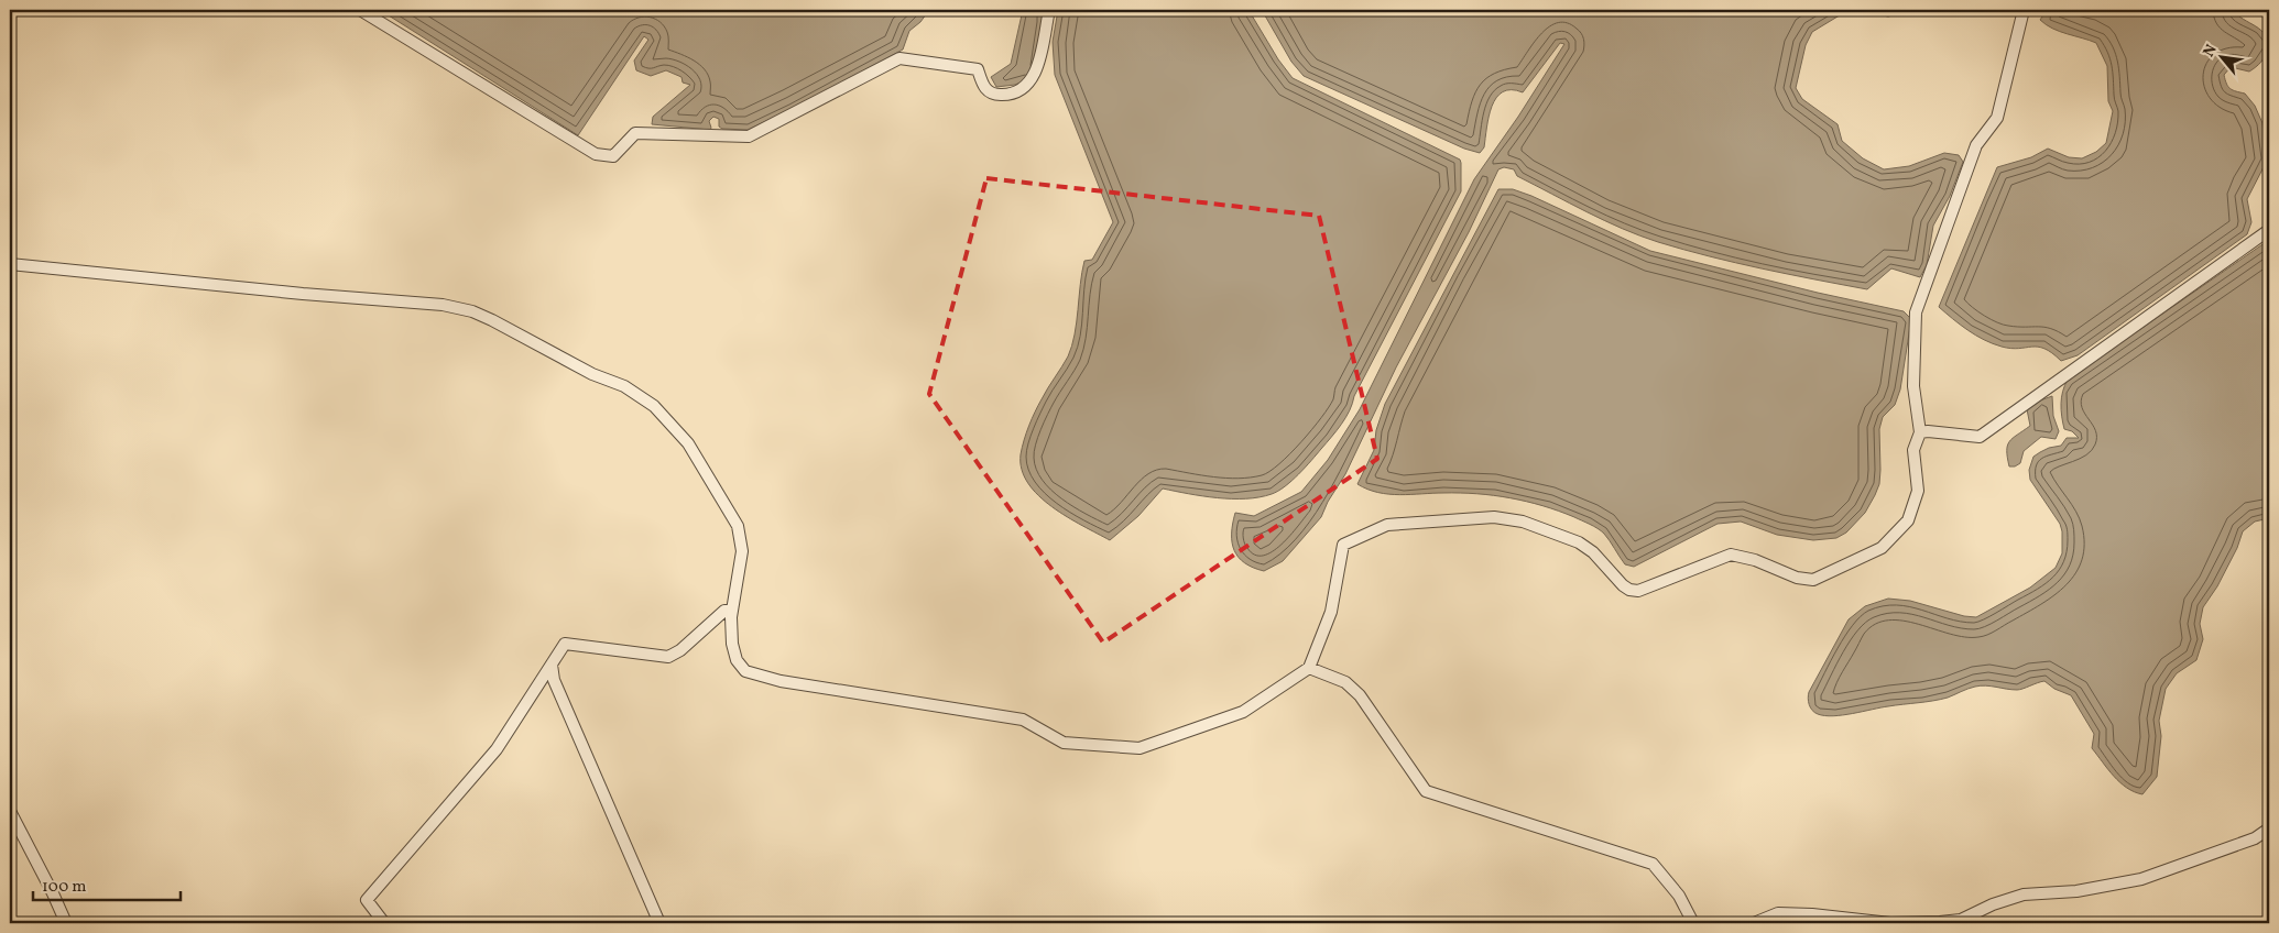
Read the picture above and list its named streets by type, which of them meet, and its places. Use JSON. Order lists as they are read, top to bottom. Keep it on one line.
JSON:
{"scale_bar":"100 m","north":"top left"}
